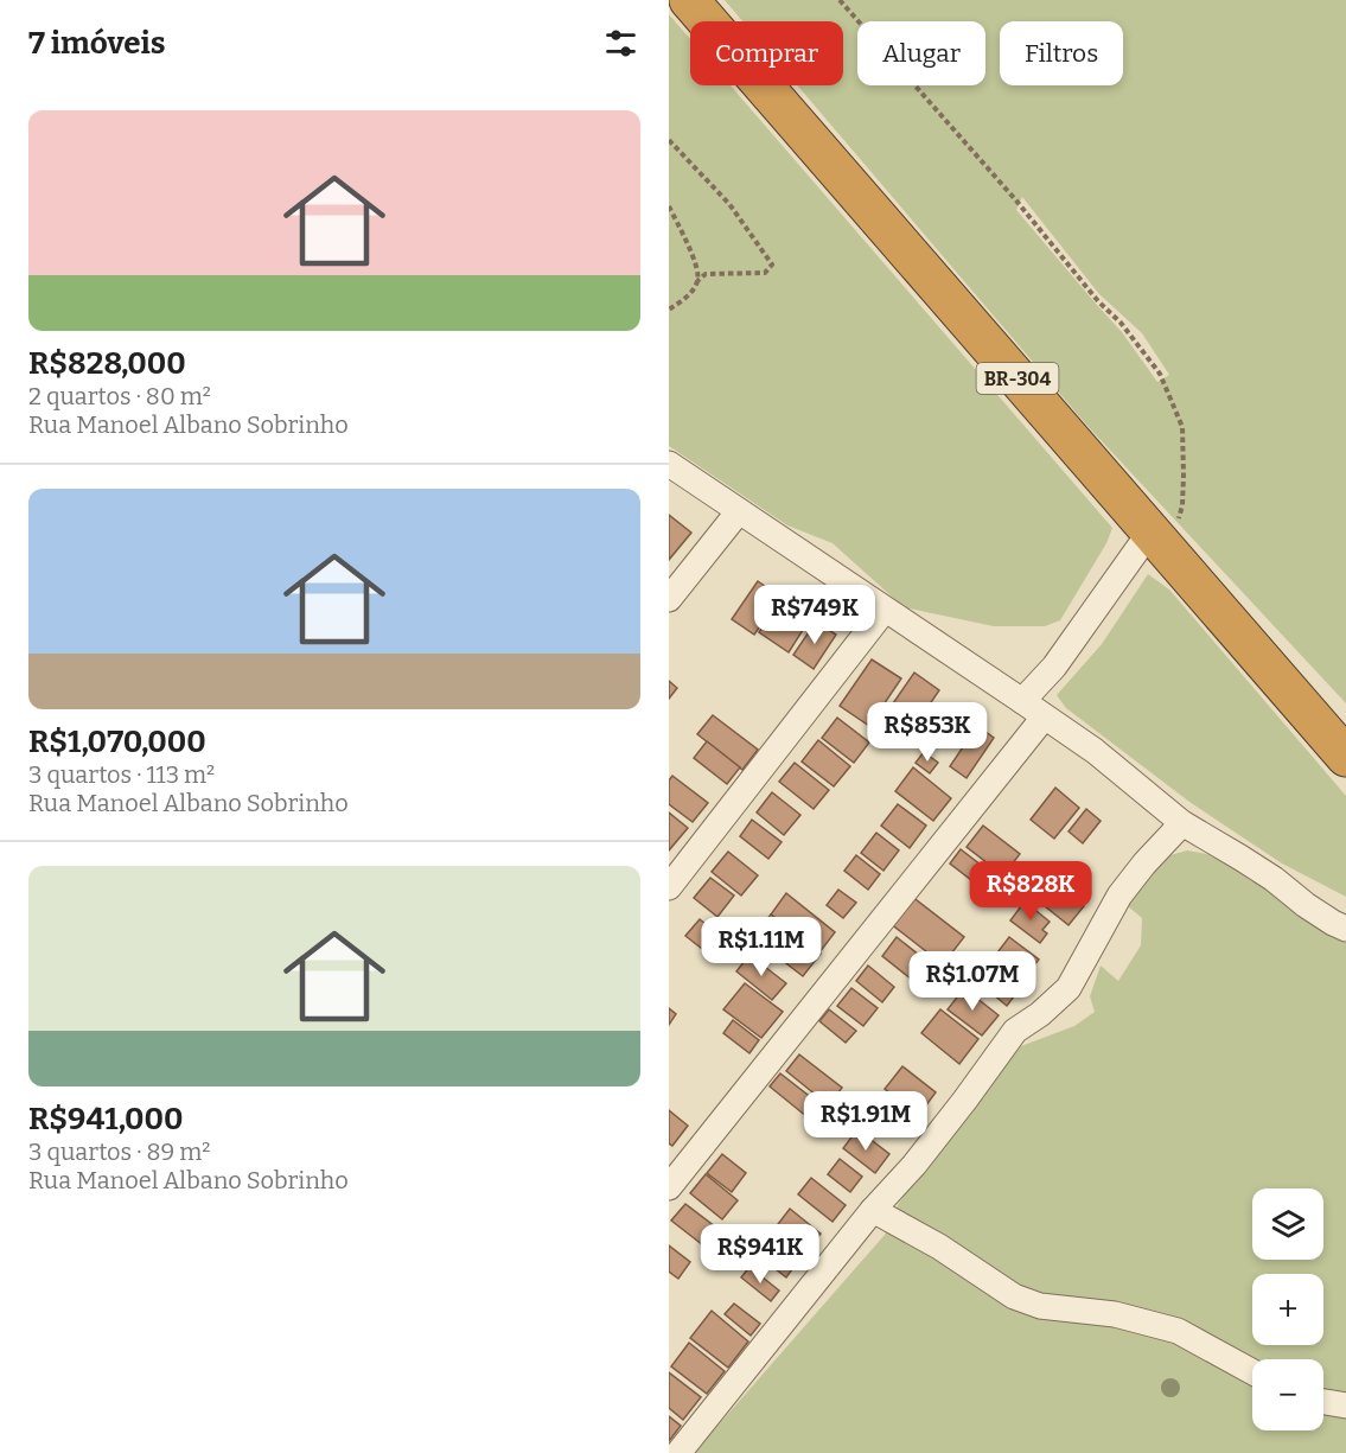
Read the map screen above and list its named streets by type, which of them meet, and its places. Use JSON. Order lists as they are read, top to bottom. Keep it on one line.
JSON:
{"streets":{"highway":["BR-304"]},"page":{"heading":"7 imóveis","chip":["Comprar","Alugar","Filtros"],"list":[{"name":"R$828,000","note":"2 quartos · 80 m² · Rua Manoel Albano Sobrinho"},{"name":"R$1,070,000","note":"3 quartos · 113 m² · Rua Manoel Albano Sobrinho"},{"name":"R$941,000","note":"3 quartos · 89 m² · Rua Manoel Albano Sobrinho"}],"price":["R$749K","R$853K","R$828K","R$1.11M","R$1.07M","R$1.91M","R$941K"],"map_buttons":["+","−"]}}
